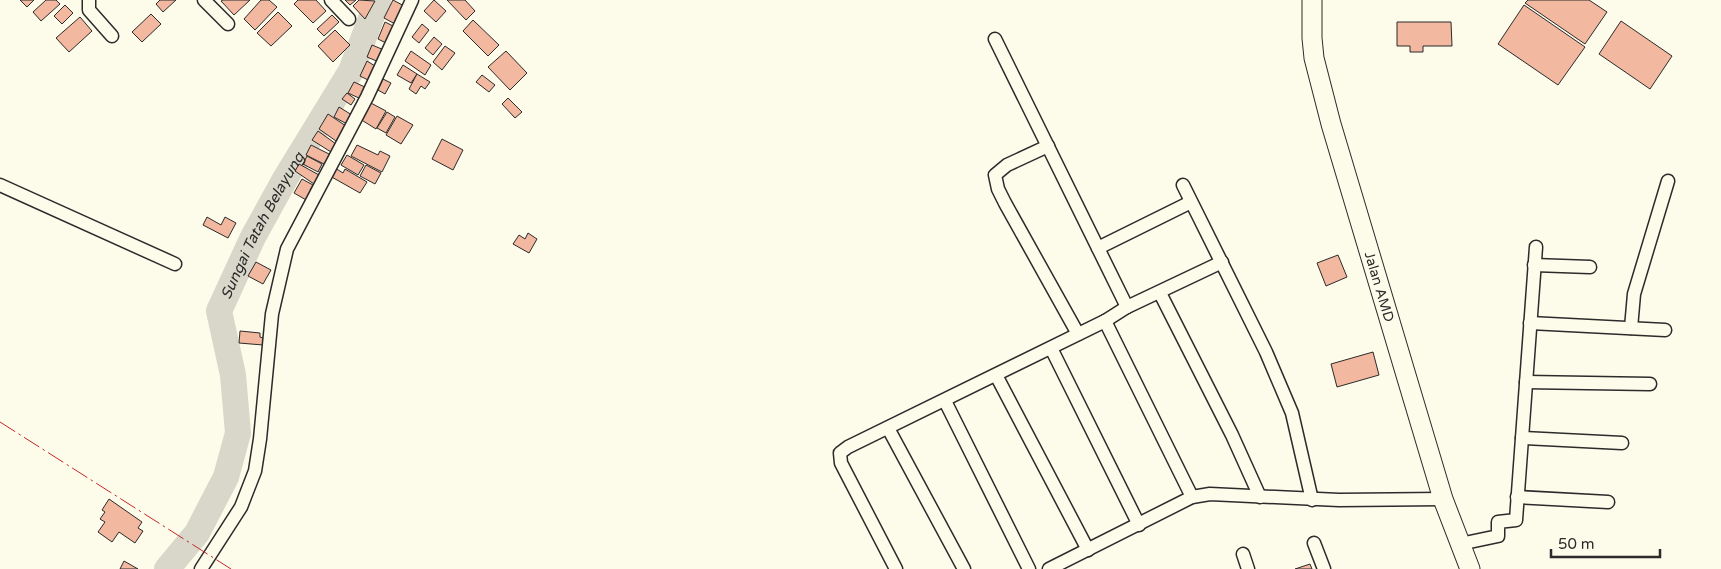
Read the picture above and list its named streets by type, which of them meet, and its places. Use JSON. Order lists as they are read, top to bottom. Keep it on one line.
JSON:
{"streets":{"street":["Jalan AMD"]},"water":["Sungai Tatah Belayung"],"scale_bar":"50 m"}
